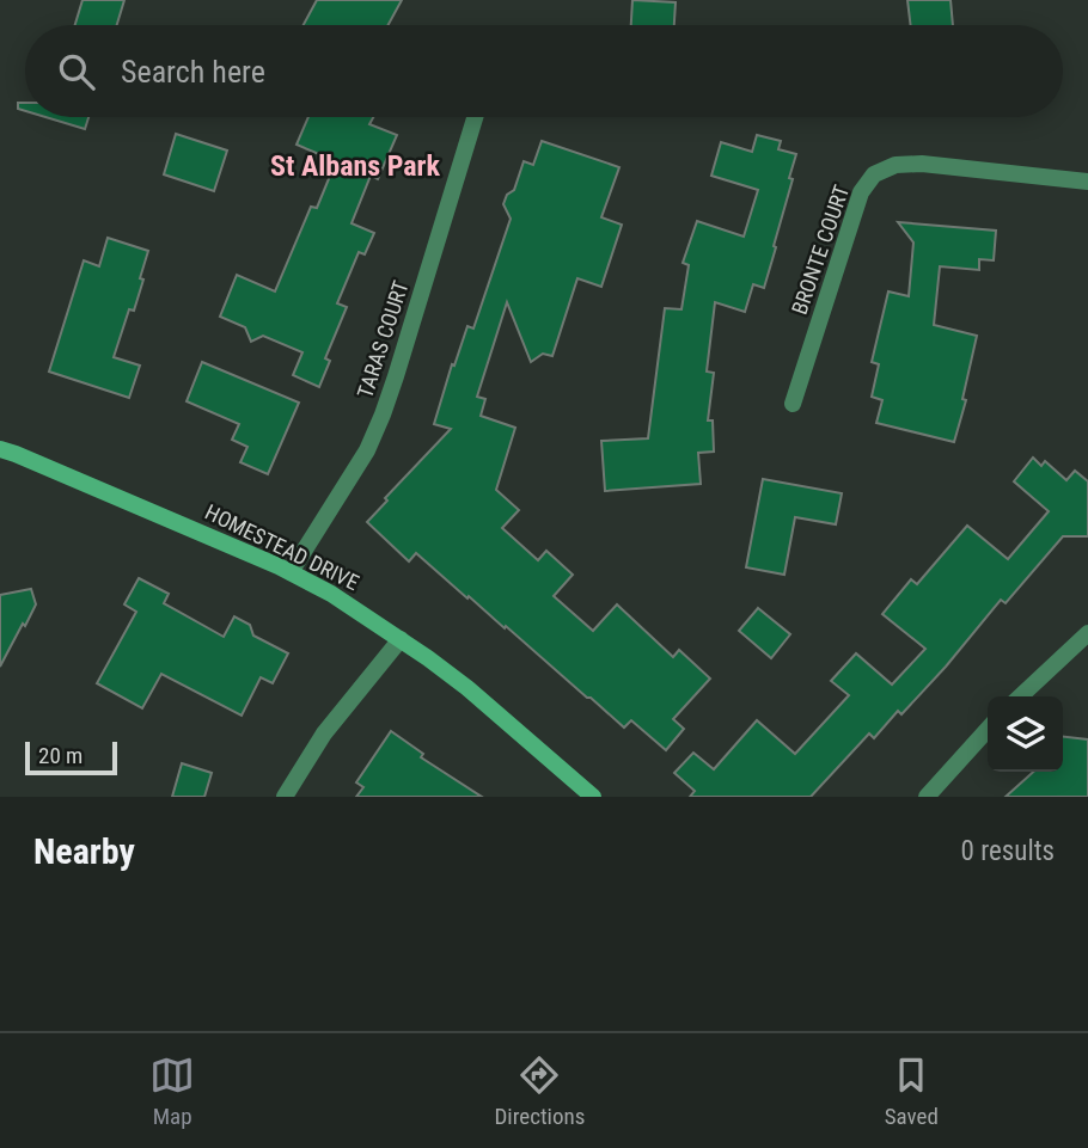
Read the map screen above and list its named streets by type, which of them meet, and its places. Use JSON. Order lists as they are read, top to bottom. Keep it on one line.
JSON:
{"streets":{"street":["BRONTE COURT","TARAS COURT","HOMESTEAD DRIVE"]},"crossings":[["TARAS COURT","HOMESTEAD DRIVE"]],"districts":["St Albans Park"],"scale_bar":"20 m","page":{"search":"Search here","scale":"20 m","heading":["Nearby","0 results"],"nav":["Map","Directions","Saved"]}}
